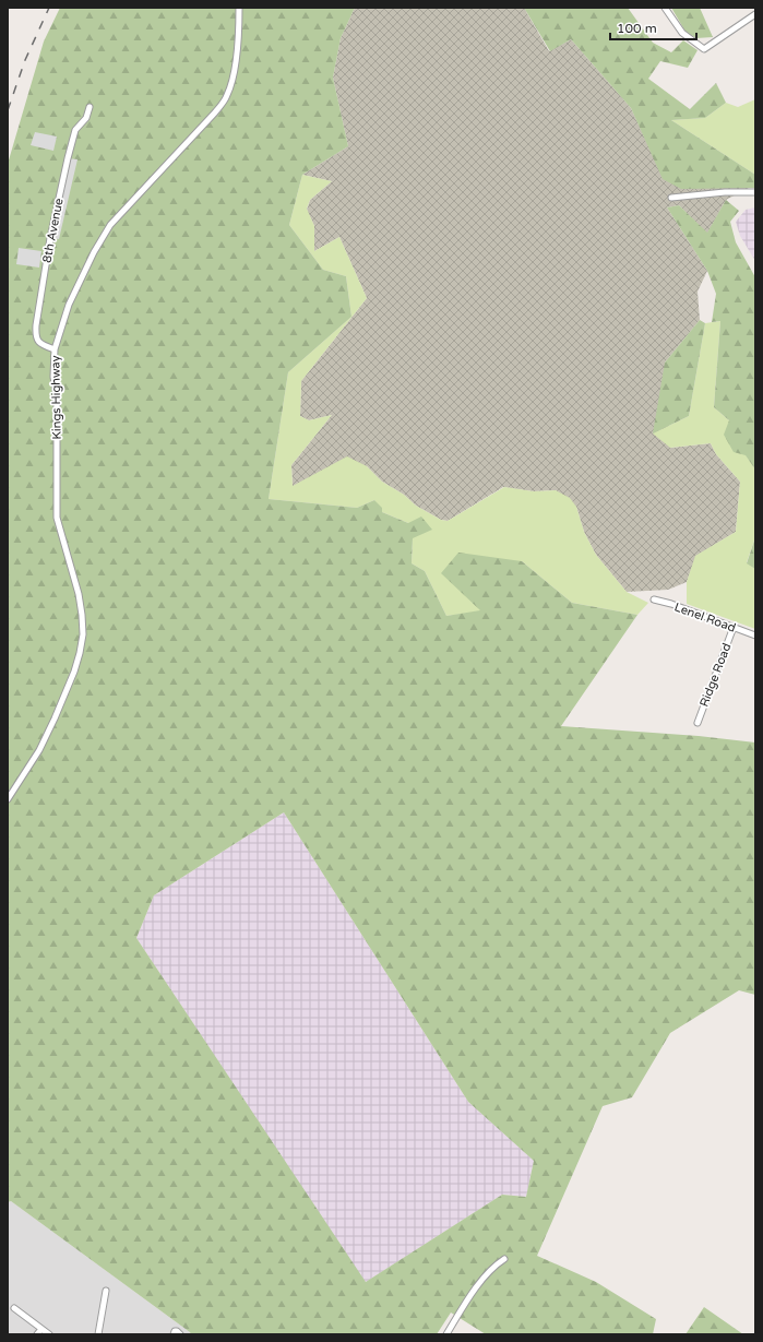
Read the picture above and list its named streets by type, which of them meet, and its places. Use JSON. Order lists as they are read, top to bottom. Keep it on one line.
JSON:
{"streets":{"street":["8th Avenue","Kings Highway","Lenel Road","Ridge Road"]},"crossings":[["8th Avenue","Kings Highway"],["Lenel Road","Ridge Road"]],"scale_bar":"100 m"}
